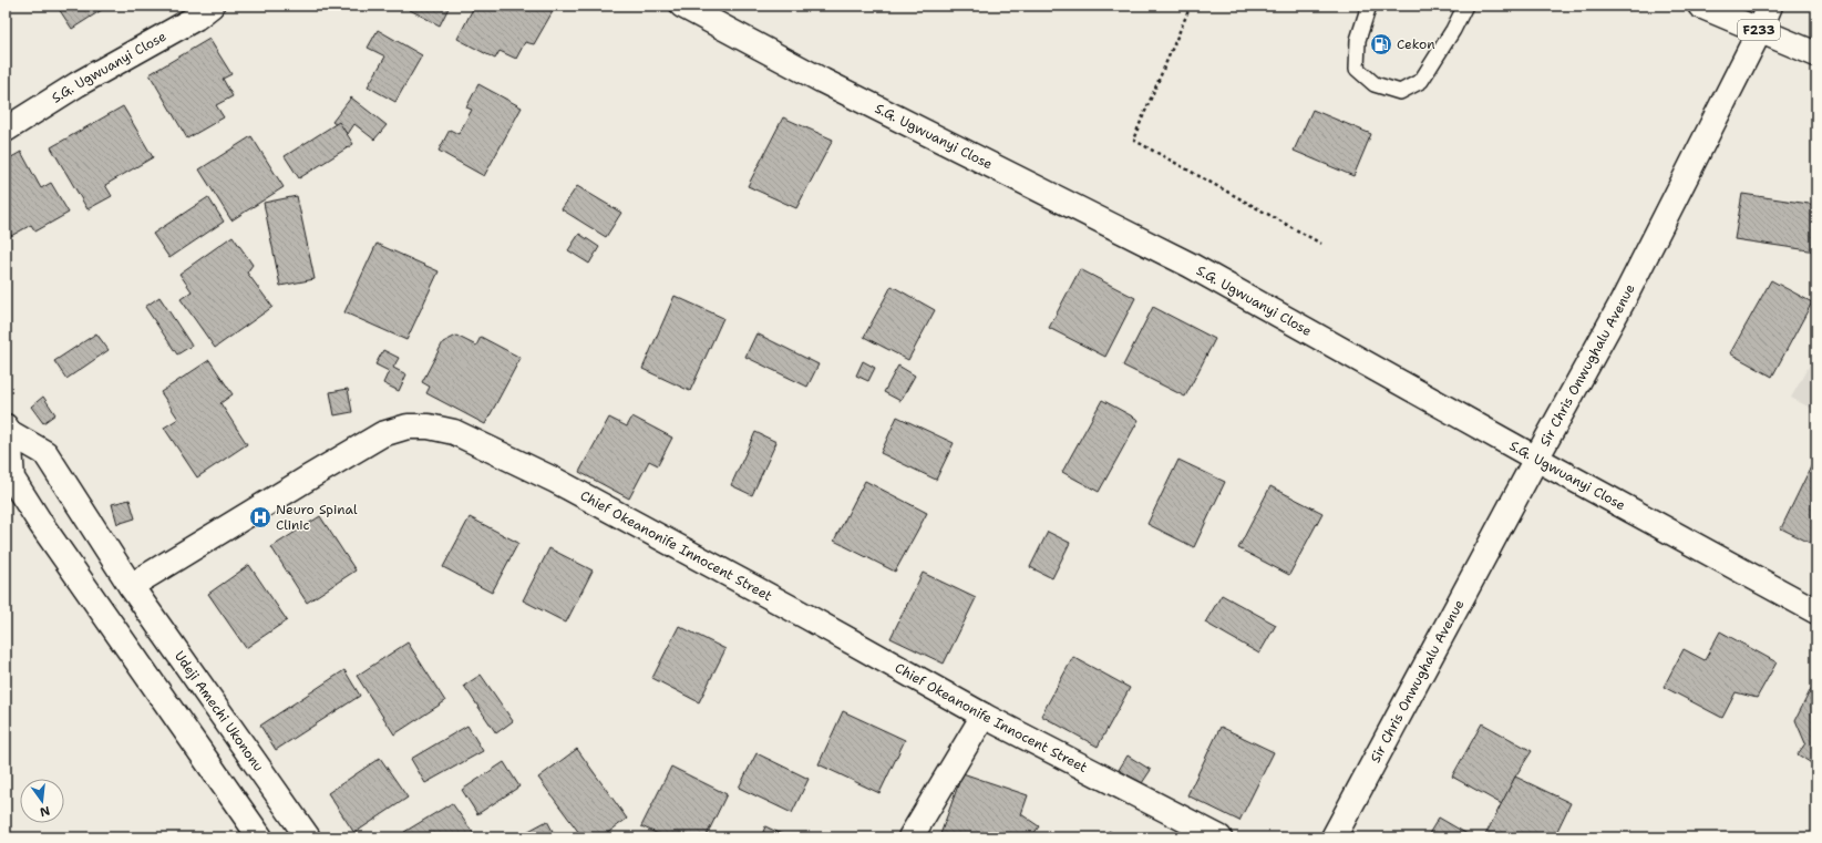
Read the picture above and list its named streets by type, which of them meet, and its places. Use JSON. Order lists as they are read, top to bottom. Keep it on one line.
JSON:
{"streets":{"street":["F233","S.G. Ugwuanyi Close","Sir Chris Onwughalu Avenue","Chief Okeanonife Innocent Street","Udeji Amechi Ukononu"]},"crossings":[["F233","Sir Chris Onwughalu Avenue"],["S.G. Ugwuanyi Close","Sir Chris Onwughalu Avenue"],["Chief Okeanonife Innocent Street","Udeji Amechi Ukononu"]],"places":{"fuel station":["Cekon"],"hospital":["Neuro Spinal Clinic"]},"north":"bottom"}
